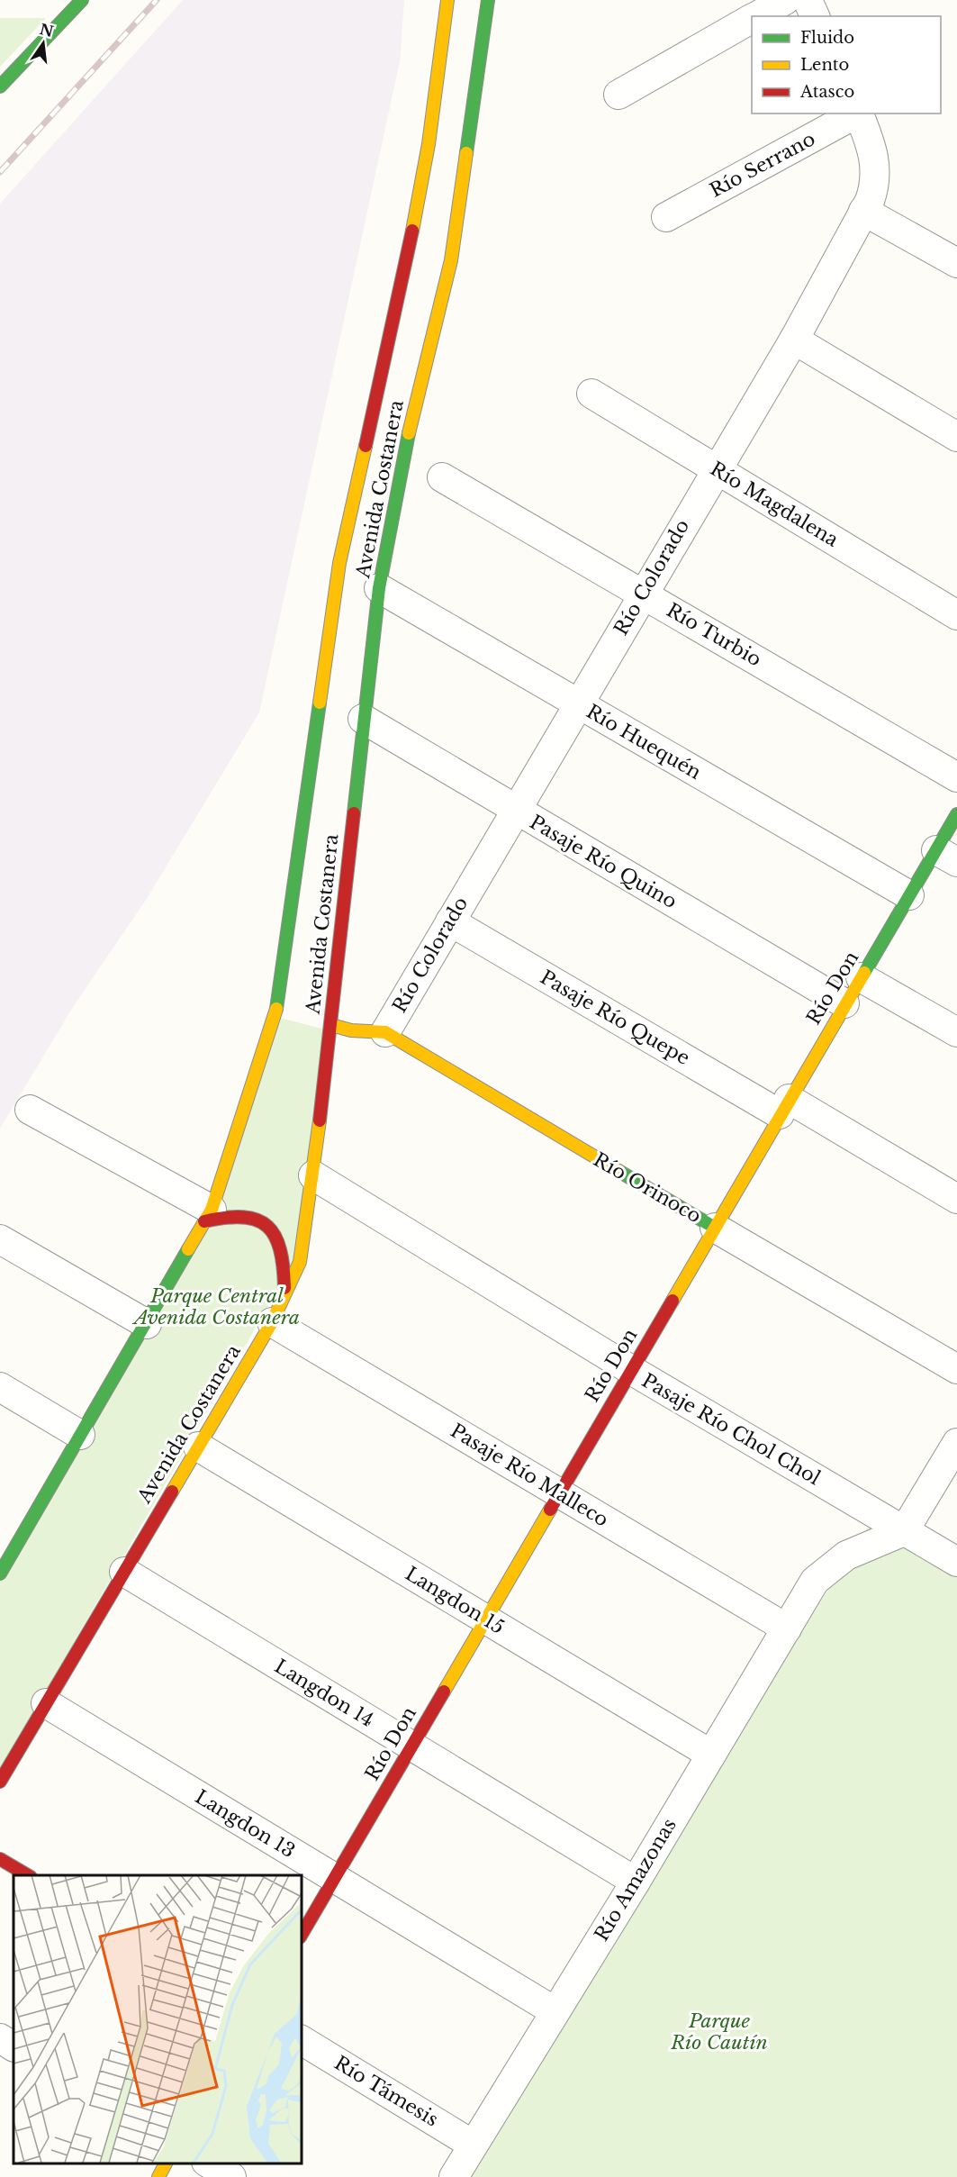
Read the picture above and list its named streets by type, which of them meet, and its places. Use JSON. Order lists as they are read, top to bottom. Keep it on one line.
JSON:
{"streets":{"main road":["Avenida Costanera","Río Don","Río Orinoco"],"street":["Río Serrano","Río Magdalena","Río Colorado","Río Turbio","Río Huequén","Pasaje Río Quino","Pasaje Río Quepe","Pasaje Río Chol Chol","Pasaje Río Malleco","Langdon 15","Langdon 14","Langdon 13","Río Amazonas","Río Támesis"]},"crossings":[["Avenida Costanera","Río Huequén"],["Avenida Costanera","Pasaje Río Quino"],["Avenida Costanera","Río Orinoco"],["Avenida Costanera","Pasaje Río Chol Chol"],["Avenida Costanera","Pasaje Río Malleco"],["Avenida Costanera","Langdon 15"],["Avenida Costanera","Langdon 14"],["Avenida Costanera","Langdon 13"],["Río Magdalena","Río Colorado"],["Río Colorado","Río Turbio"],["Río Colorado","Río Huequén"],["Río Colorado","Pasaje Río Quino"],["Río Colorado","Pasaje Río Quepe"],["Río Colorado","Río Orinoco"],["Río Huequén","Río Don"],["Pasaje Río Quino","Río Don"],["Río Don","Pasaje Río Quepe"],["Río Don","Río Orinoco"],["Río Don","Pasaje Río Chol Chol"],["Río Don","Pasaje Río Malleco"],["Río Don","Langdon 15"],["Río Don","Langdon 14"],["Río Don","Langdon 13"],["Pasaje Río Chol Chol","Río Amazonas"],["Pasaje Río Malleco","Río Amazonas"],["Langdon 15","Río Amazonas"],["Langdon 14","Río Amazonas"],["Langdon 13","Río Amazonas"],["Río Amazonas","Río Támesis"]],"parks":["Parque Central Avenida Costanera","Parque Río Cautín"],"legend":["Fluido","Lento","Atasco"],"north":"top"}
